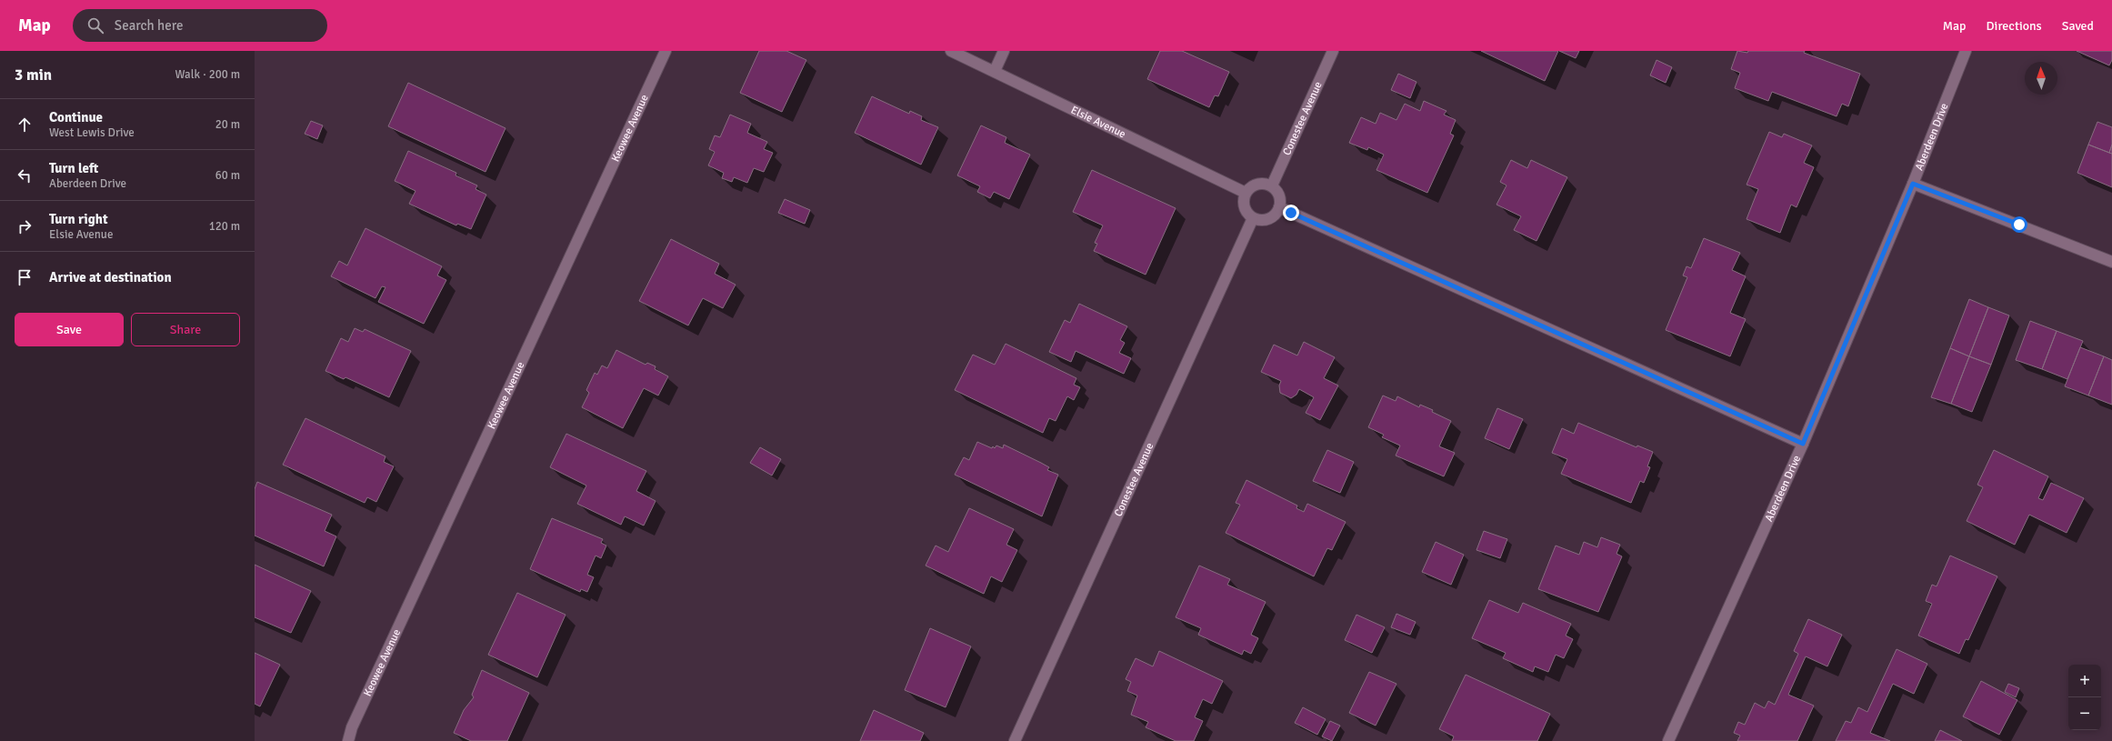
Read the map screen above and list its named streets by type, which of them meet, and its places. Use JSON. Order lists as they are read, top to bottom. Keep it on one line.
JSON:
{"streets":{"street":["Conestee Avenue","Elsie Avenue","Keowee Avenue","Aberdeen Drive"]},"crossings":[["Conestee Avenue","Elsie Avenue"]],"north":"top","page":{"header":"Map","search":"Search here","nav":["Map","Directions","Saved"],"heading":["3 min","Walk · 200 m"],"list":[["Continue","West Lewis Drive","20 m"],["Turn left","Aberdeen Drive","60 m"],["Turn right","Elsie Avenue","120 m"],"Arrive at destination"],"buttons":["Save","Share"],"map_buttons":["+","−"]}}
